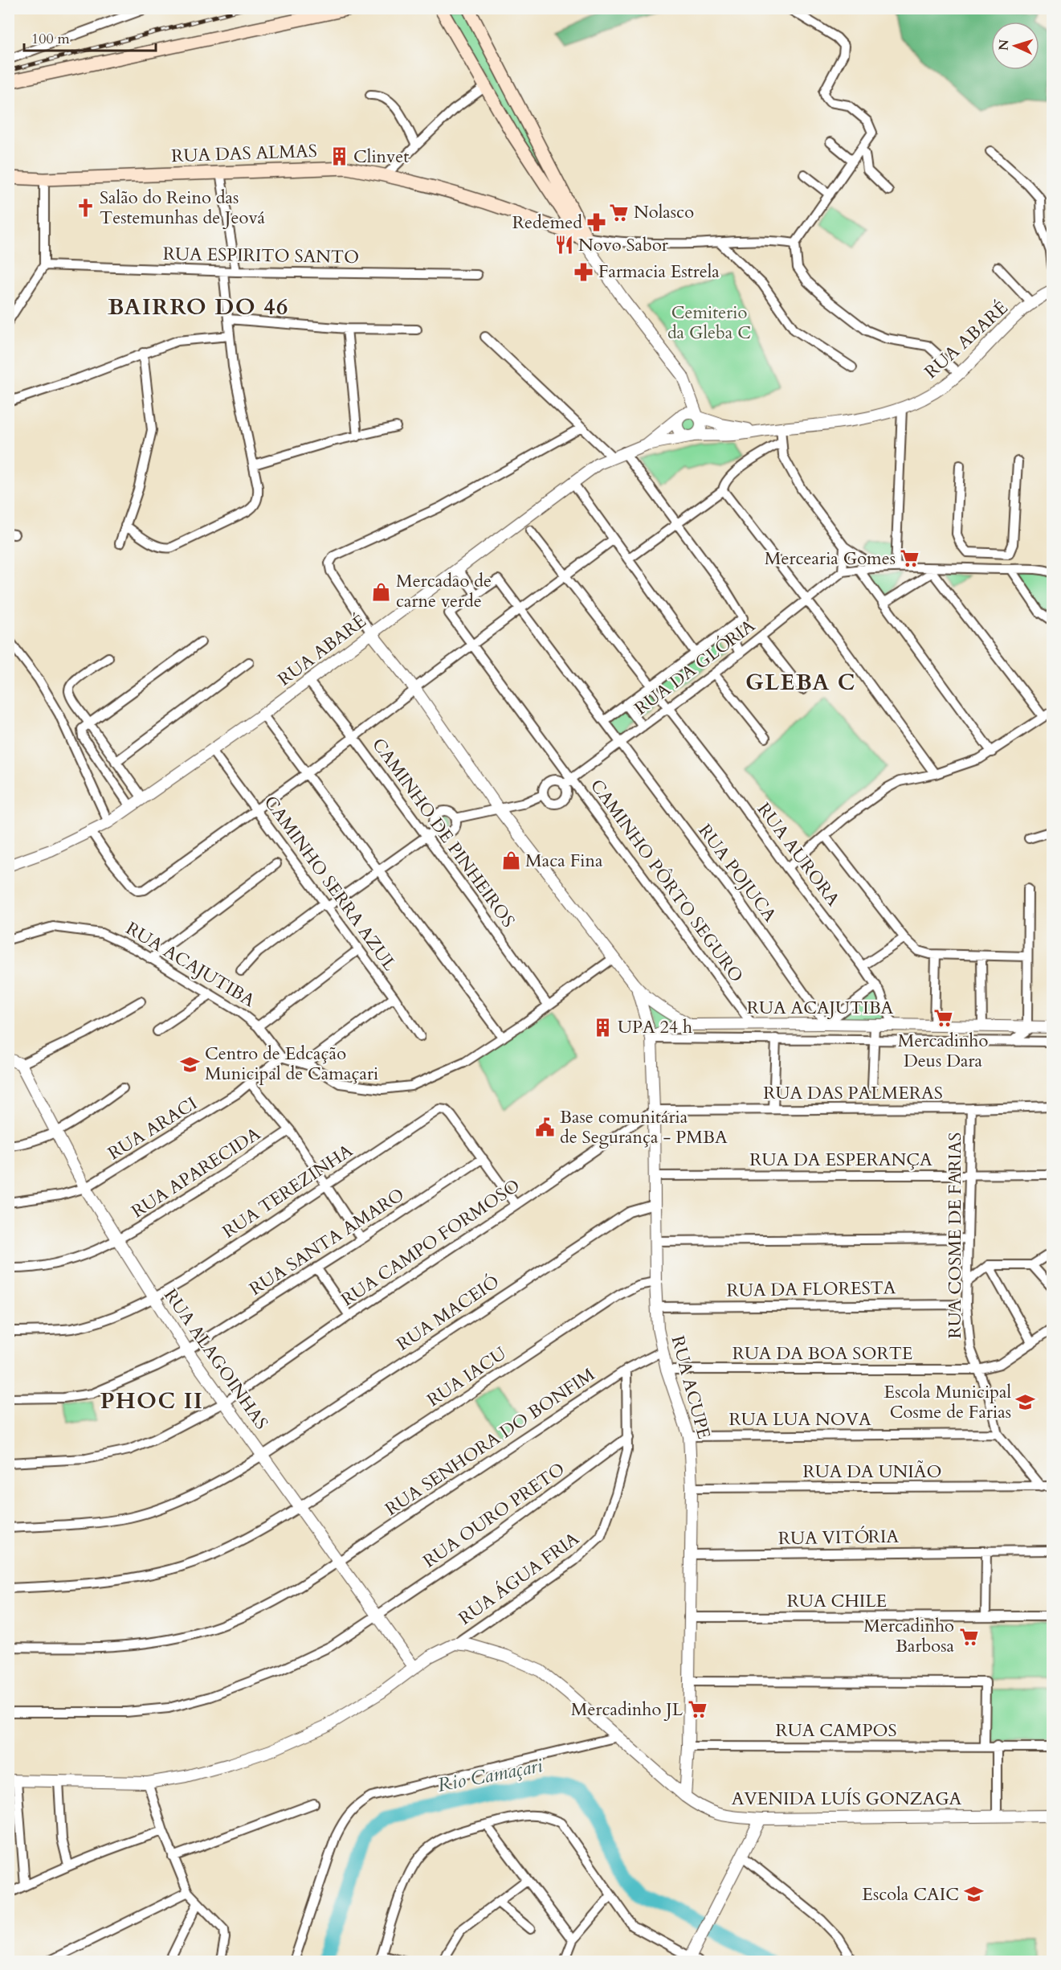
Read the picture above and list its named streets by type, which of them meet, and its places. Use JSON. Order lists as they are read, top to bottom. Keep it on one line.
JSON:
{"streets":{"main road":["RUA DAS ALMAS"],"street":["RUA ESPIRITO SANTO","RUA ABARÉ","RUA DA GLÓRIA","CAMINHO DE PINHEIROS","RUA AURORA","RUA POJUCA","CAMINHO PÔRTO SEGURO","CAMINHO SERRA AZUL","RUA ACAJUTIBA","RUA DAS PALMERAS","RUA ARACI","RUA DA ESPERANÇA","RUA APARECIDA","RUA TEREZINHA","RUA COSME DE FARIAS","RUA SANTA AMARO","RUA CAMPO FORMOSO","RUA DA FLORESTA","RUA MACEIÓ","RUA DA BOA SORTE","RUA ALAGOINHAS","RUA IACU","RUA ACUPE","RUA LUA NOVA","RUA SENHORA DO BONFIM","RUA DA UNIÃO","RUA OURO PRETO","RUA VITÓRIA","RUA ÁGUA FRIA","RUA CHILE","RUA CAMPOS","AVENIDA LUÍS GONZAGA"]},"crossings":[["RUA ABARÉ","CAMINHO DE PINHEIROS"],["RUA ABARÉ","CAMINHO SERRA AZUL"],["RUA DA GLÓRIA","RUA AURORA"],["RUA DA GLÓRIA","RUA POJUCA"],["RUA DA GLÓRIA","CAMINHO PÔRTO SEGURO"],["RUA AURORA","RUA ACAJUTIBA"],["RUA POJUCA","CAMINHO PÔRTO SEGURO"],["RUA POJUCA","RUA ACAJUTIBA"],["CAMINHO PÔRTO SEGURO","RUA ACAJUTIBA"],["RUA ACAJUTIBA","RUA ARACI"],["RUA ACAJUTIBA","RUA ACUPE"],["RUA DAS PALMERAS","RUA COSME DE FARIAS"],["RUA DAS PALMERAS","RUA CAMPO FORMOSO"],["RUA DAS PALMERAS","RUA ACUPE"],["RUA ARACI","RUA ALAGOINHAS"],["RUA DA ESPERANÇA","RUA COSME DE FARIAS"],["RUA DA ESPERANÇA","RUA ACUPE"],["RUA APARECIDA","RUA ALAGOINHAS"],["RUA TEREZINHA","RUA SANTA AMARO"],["RUA TEREZINHA","RUA ALAGOINHAS"],["RUA COSME DE FARIAS","RUA DA FLORESTA"],["RUA COSME DE FARIAS","RUA DA BOA SORTE"],["RUA COSME DE FARIAS","RUA LUA NOVA"],["RUA COSME DE FARIAS","RUA DA UNIÃO"],["RUA SANTA AMARO","RUA ALAGOINHAS"],["RUA CAMPO FORMOSO","RUA ALAGOINHAS"],["RUA CAMPO FORMOSO","RUA ACUPE"],["RUA DA FLORESTA","RUA ACUPE"],["RUA MACEIÓ","RUA ALAGOINHAS"],["RUA MACEIÓ","RUA ACUPE"],["RUA DA BOA SORTE","RUA ACUPE"],["RUA ALAGOINHAS","RUA IACU"],["RUA ALAGOINHAS","RUA SENHORA DO BONFIM"],["RUA ALAGOINHAS","RUA OURO PRETO"],["RUA IACU","RUA ACUPE"],["RUA ACUPE","RUA LUA NOVA"],["RUA ACUPE","RUA SENHORA DO BONFIM"],["RUA ACUPE","RUA DA UNIÃO"],["RUA ACUPE","RUA VITÓRIA"],["RUA ACUPE","RUA CHILE"],["RUA ACUPE","RUA CAMPOS"],["RUA ACUPE","AVENIDA LUÍS GONZAGA"],["RUA SENHORA DO BONFIM","RUA ÁGUA FRIA"],["RUA OURO PRETO","RUA ÁGUA FRIA"],["RUA ÁGUA FRIA","AVENIDA LUÍS GONZAGA"]],"districts":["BAIRRO DO 46","GLEBA C","PHOC II"],"water":["Rio Camaçari"],"parks":["Cemiterio da Gleba C"],"places":{"building":["Clinvet","UPA 24 h"],"church":["Salão do Reino das Testemunhas de Jeová"],"supermarket":["Nolasco","Mercearia Gomes","Mercadinho Deus Dara","Mercadinho Barbosa","Mercadinho JL"],"pharmacy":["Redemed","Farmacia Estrela"],"restaurant":["Novo Sabor"],"shop":["Mercadao de carne verde","Maca Fina"],"school or university":["Centro de Edcação Municipal de Camaçari","Escola Municipal Cosme de Farias","Escola CAIC"],"public building":["Base comunitária de Segurança - PMBA"]},"scale_bar":"100 m","north":"left"}
